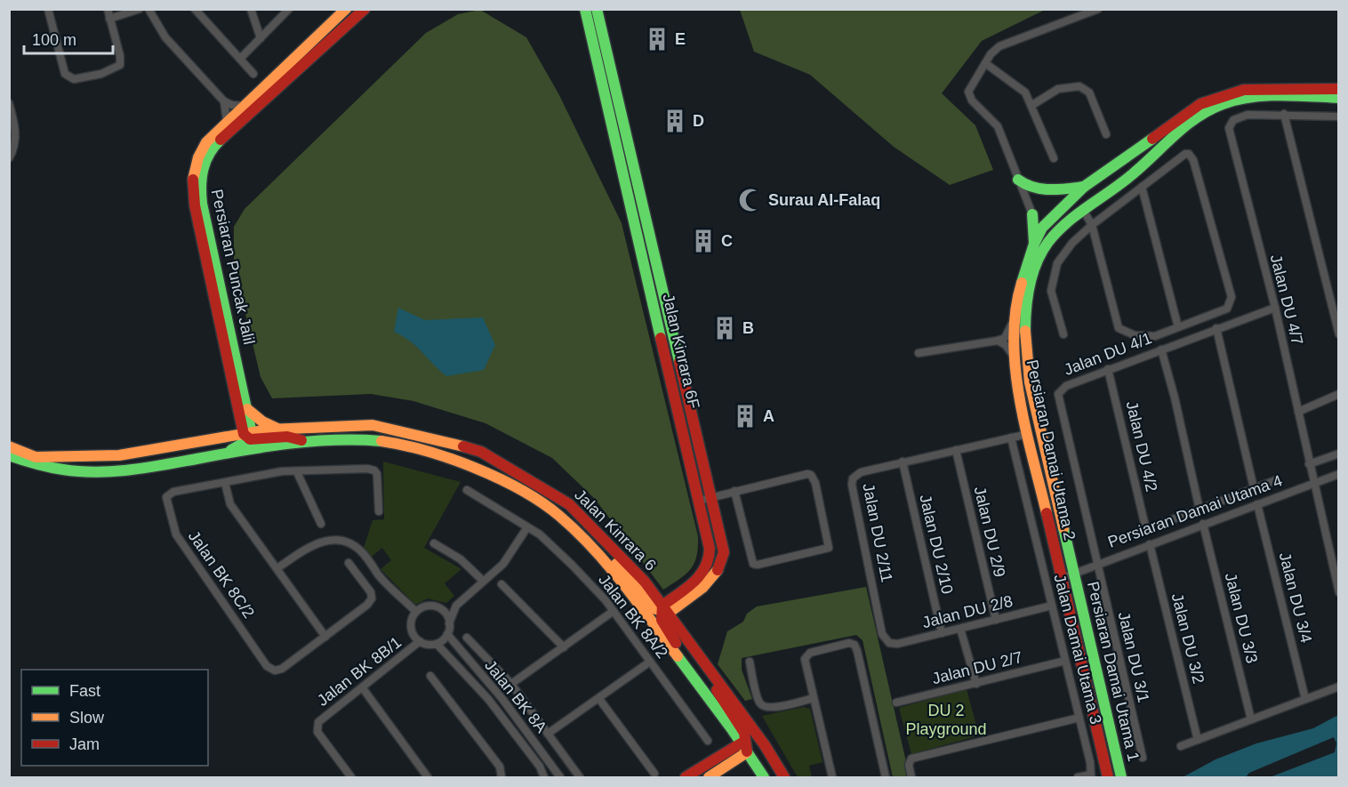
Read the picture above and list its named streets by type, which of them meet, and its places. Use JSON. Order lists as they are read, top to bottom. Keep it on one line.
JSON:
{"streets":{"main road":["Persiaran Puncak Jalil","Jalan Kinrara 6F","Persiaran Damai Utama 2","Jalan Kinrara 6","Persiaran Damai Utama 1"],"street":["Jalan DU 4/7","Jalan DU 4/1","Jalan DU 4/2","Persiaran Damai Utama 4","Jalan DU 2/9","Jalan DU 2/11","Jalan DU 2/10","Jalan BK 8C/2","Jalan DU 3/4","Jalan DU 2/8","Jalan BK 8A/2","Jalan DU 3/3","Jalan DU 3/2","Jalan Damai Utama 3","Jalan DU 3/1","Jalan DU 2/7","Jalan BK 8B/1","Jalan BK 8A"]},"crossings":[["Persiaran Puncak Jalil","Jalan Kinrara 6"],["Jalan DU 4/7","Jalan DU 4/1"],["Jalan DU 4/7","Persiaran Damai Utama 4"],["Jalan Kinrara 6F","Jalan Kinrara 6"],["Jalan DU 4/1","Jalan DU 4/2"],["Jalan DU 4/1","Persiaran Damai Utama 4"],["Jalan DU 4/1","Jalan DU 3/1"],["Persiaran Damai Utama 2","Persiaran Damai Utama 4"],["Persiaran Damai Utama 2","Jalan DU 2/11"],["Persiaran Damai Utama 2","Persiaran Damai Utama 1"],["Persiaran Damai Utama 4","Jalan DU 3/4"],["Persiaran Damai Utama 4","Jalan DU 3/3"],["Persiaran Damai Utama 4","Jalan DU 3/2"],["Persiaran Damai Utama 4","Jalan DU 3/1"],["Persiaran Damai Utama 4","Persiaran Damai Utama 1"],["Jalan DU 2/9","Jalan DU 2/11"],["Jalan DU 2/9","Jalan DU 2/8"],["Jalan DU 2/11","Jalan DU 2/10"],["Jalan DU 2/11","Jalan DU 2/8"],["Jalan DU 2/11","Jalan Damai Utama 3"],["Jalan DU 2/10","Jalan DU 2/8"],["Jalan DU 2/8","Jalan Damai Utama 3"],["Jalan Damai Utama 3","Jalan DU 2/7"],["Jalan BK 8B/1","Jalan BK 8A"]],"parks":["DU 2 Playground"],"places":{"building":["E","D","C","B","A"],"mosque":["Surau Al-Falaq"]},"legend":["Fast","Slow","Jam"],"scale_bar":"100 m"}
